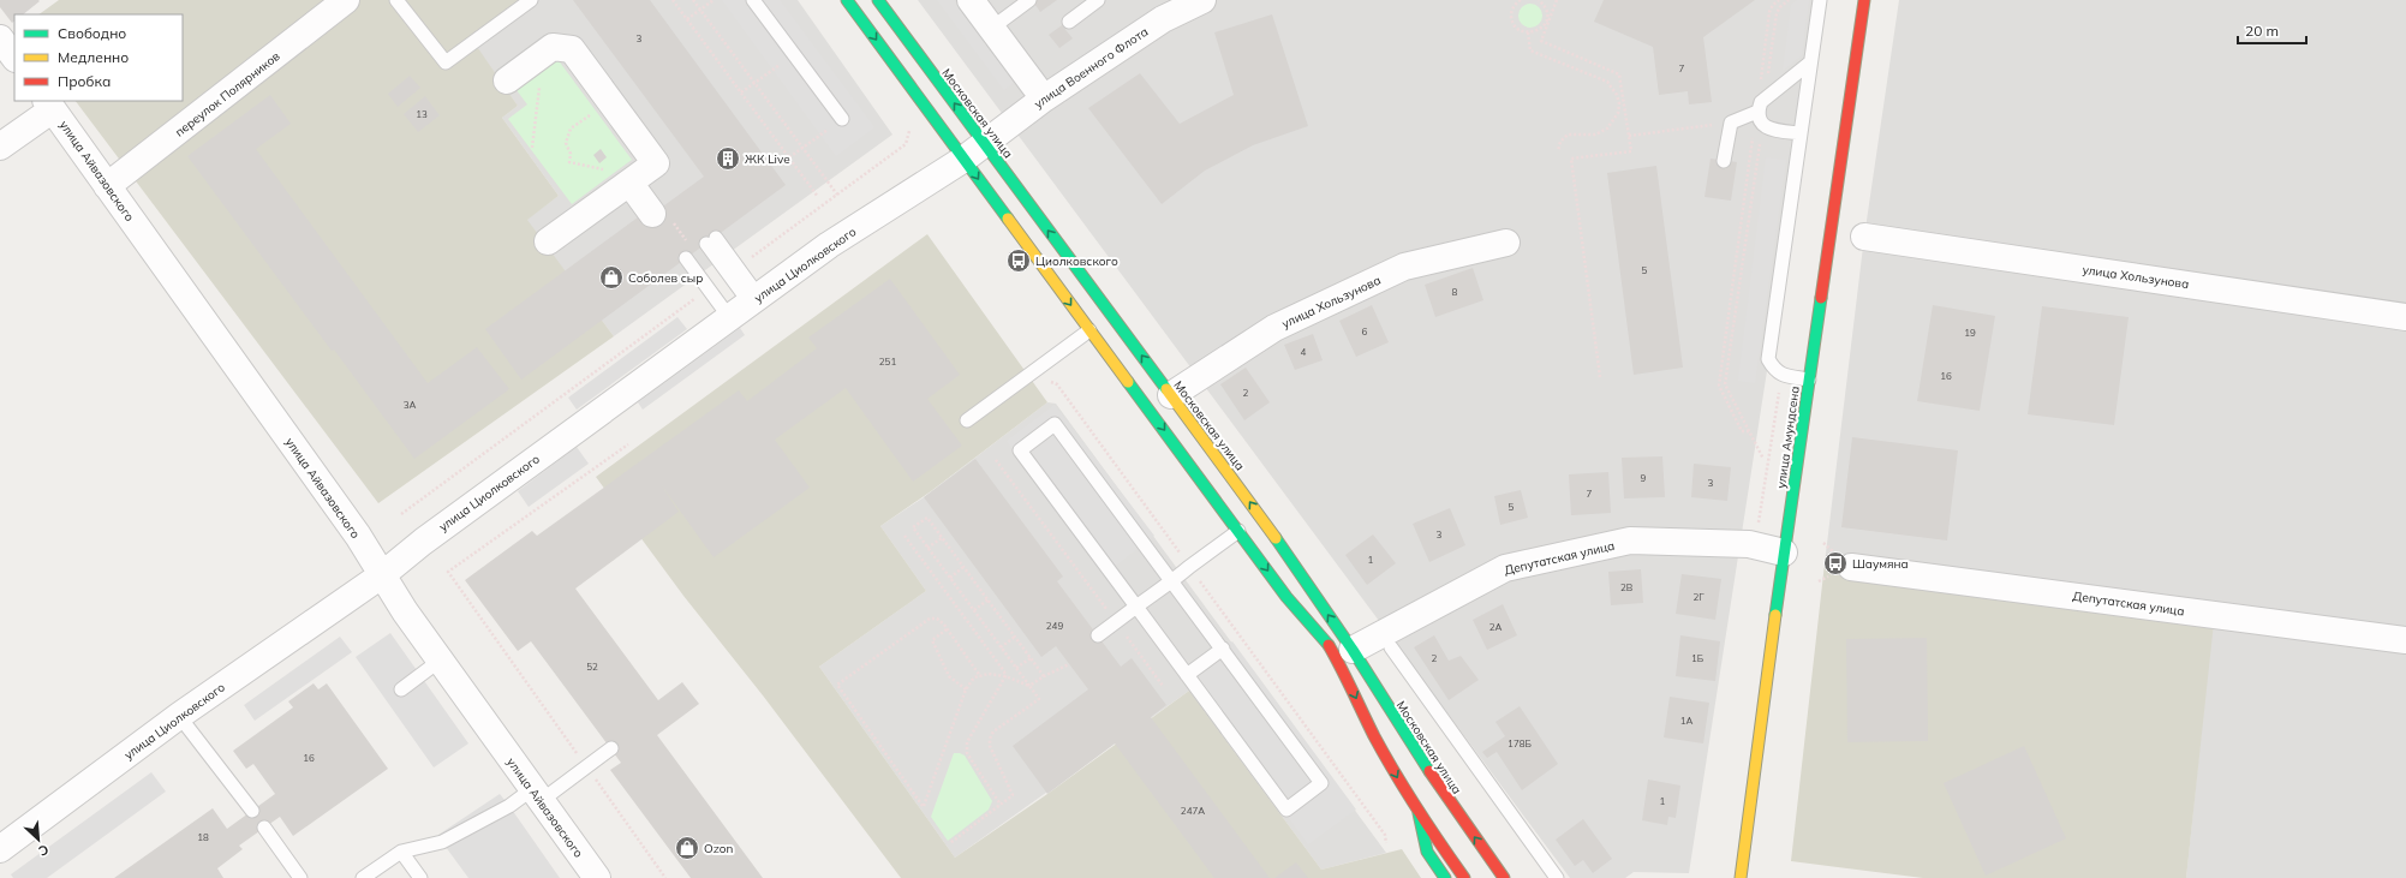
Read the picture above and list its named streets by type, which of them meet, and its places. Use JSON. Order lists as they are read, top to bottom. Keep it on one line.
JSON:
{"streets":{"main road":["Московская улица","улица Амундсена"],"street":["улица Военного Флота","переулок Полярников","улица Айвазовского","улица Циолковского","улица Хользунова","Депутатская улица"]},"crossings":[["улица Военного Флота","Московская улица"],["улица Военного Флота","улица Циолковского"],["переулок Полярников","улица Айвазовского"],["Московская улица","улица Циолковского"],["Московская улица","улица Хользунова"],["Московская улица","Депутатская улица"],["улица Айвазовского","улица Циолковского"],["улица Амундсена","Депутатская улица"]],"places":{"building":["ЖК Live"],"bus stop":["Циолковского","Шаумяна"],"shop":["Соболев сыр","Ozon"]},"house_numbers":["3","7","13","5","8","6","19","4","251","16","2","3А","9","3","7","5","3","1","2В","2Г","249","2А","2","1Б","52","1А","178Б","16","1","247А","18"],"legend":["Свободно","Медленно","Пробка"],"scale_bar":"20 m","north":"bottom right"}
